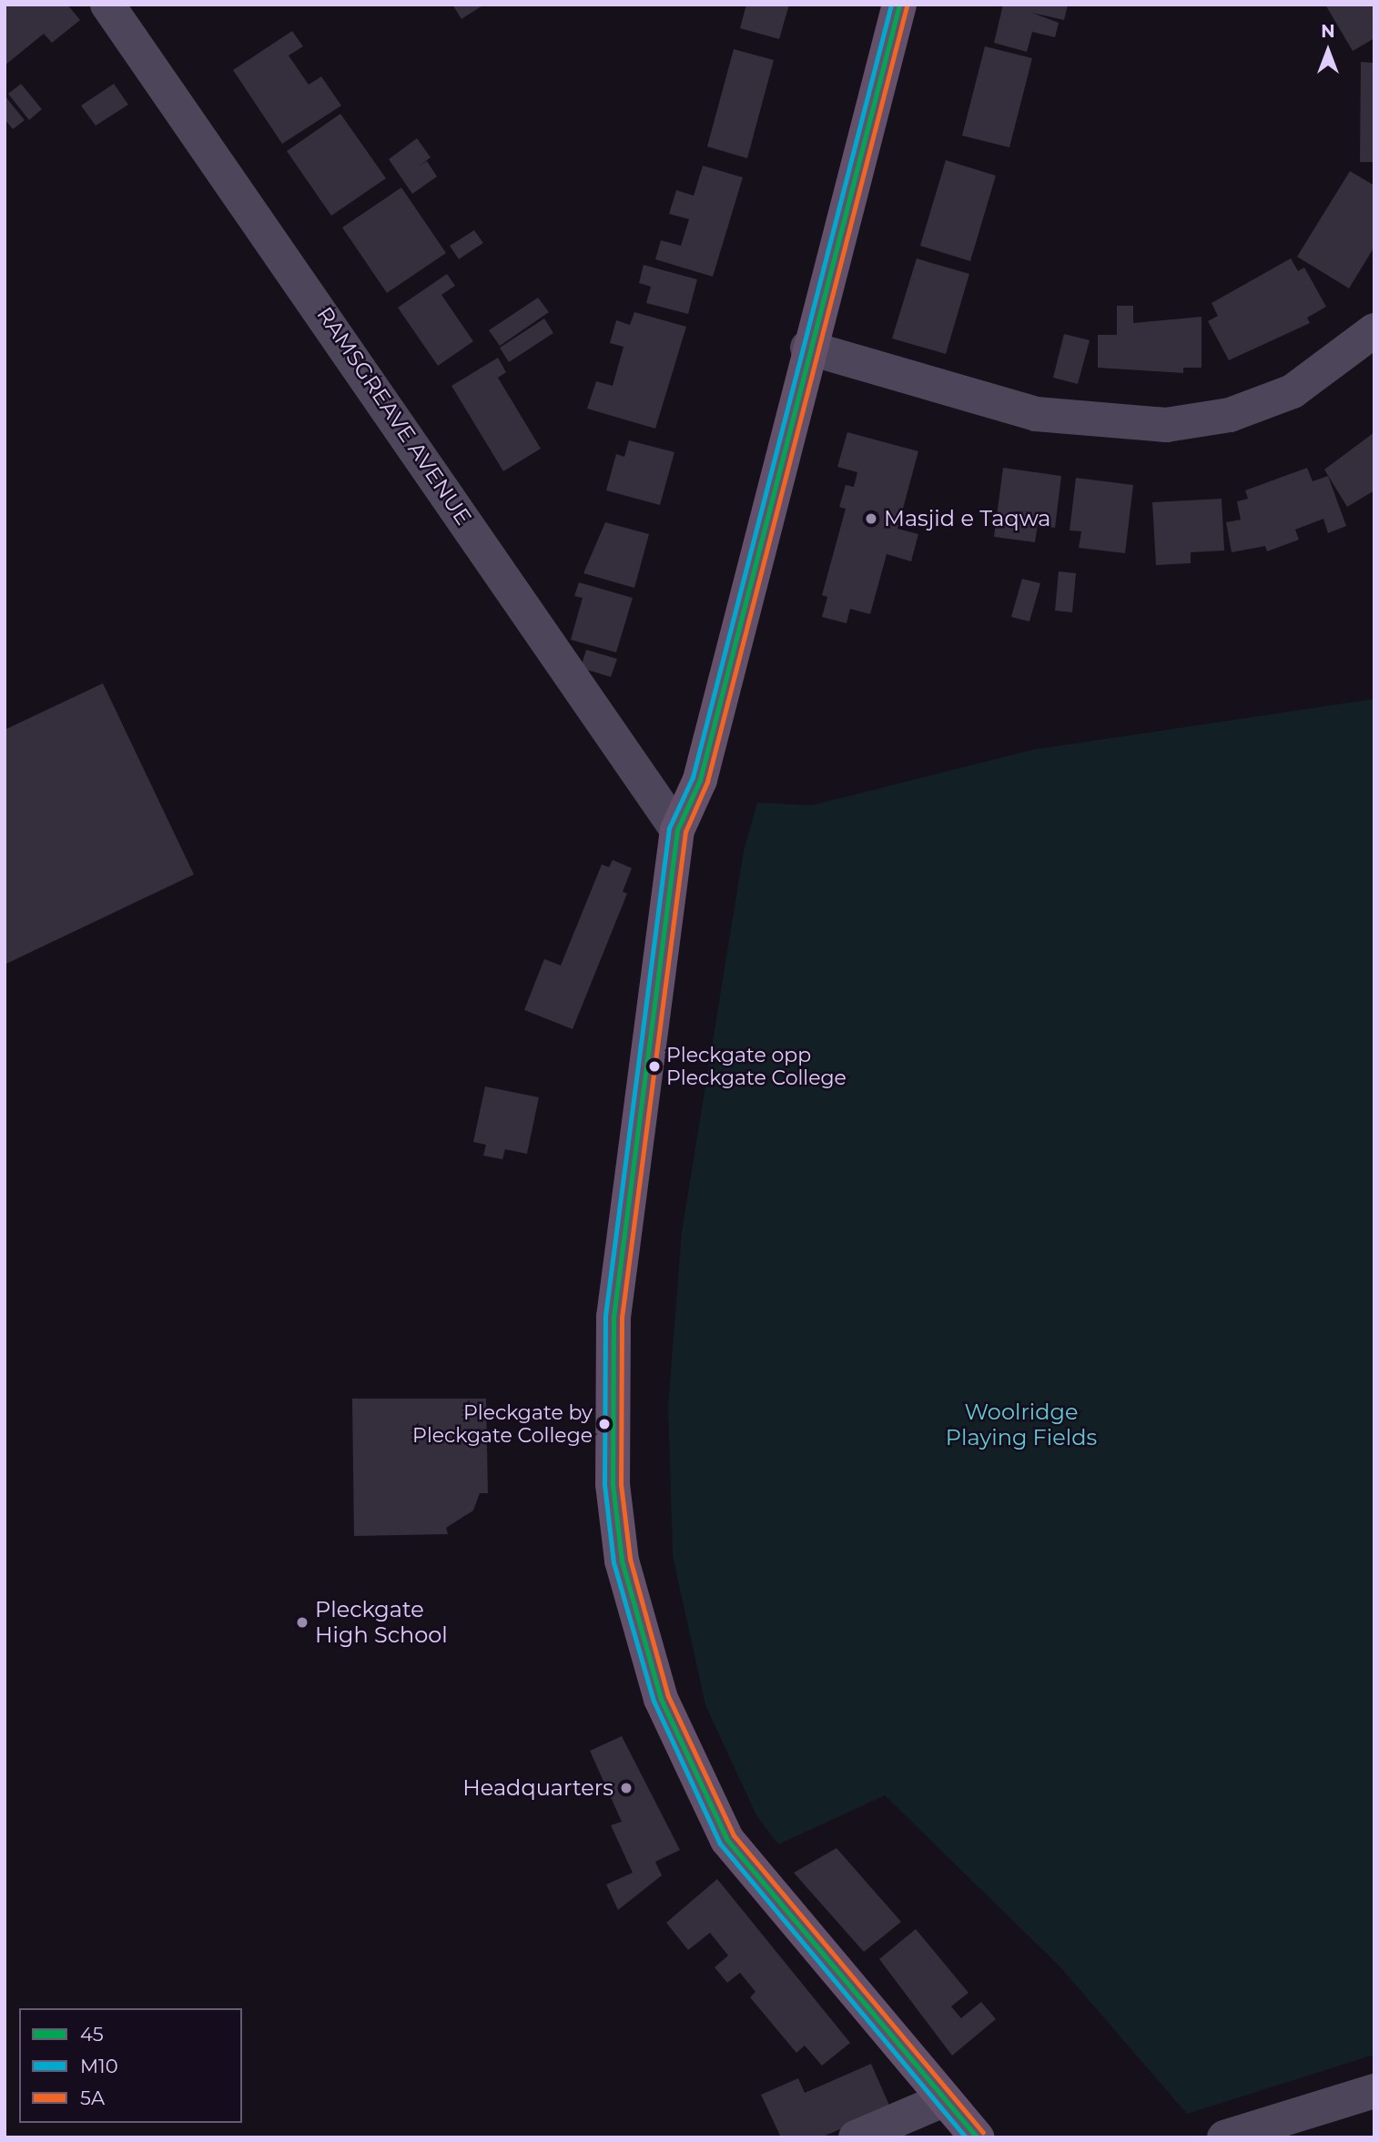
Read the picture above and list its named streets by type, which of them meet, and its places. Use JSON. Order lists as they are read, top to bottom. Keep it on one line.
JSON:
{"streets":{"street":["RAMSGREAVE AVENUE"]},"parks":["Woolridge Playing Fields"],"places":["Masjid e Taqwa","Pleckgate opp Pleckgate College","Pleckgate by Pleckgate College","Pleckgate High School","Headquarters"],"lines":["transit line 45","transit line M10","transit line 5A"],"legend":["45","M10","5A"],"north":"top"}
